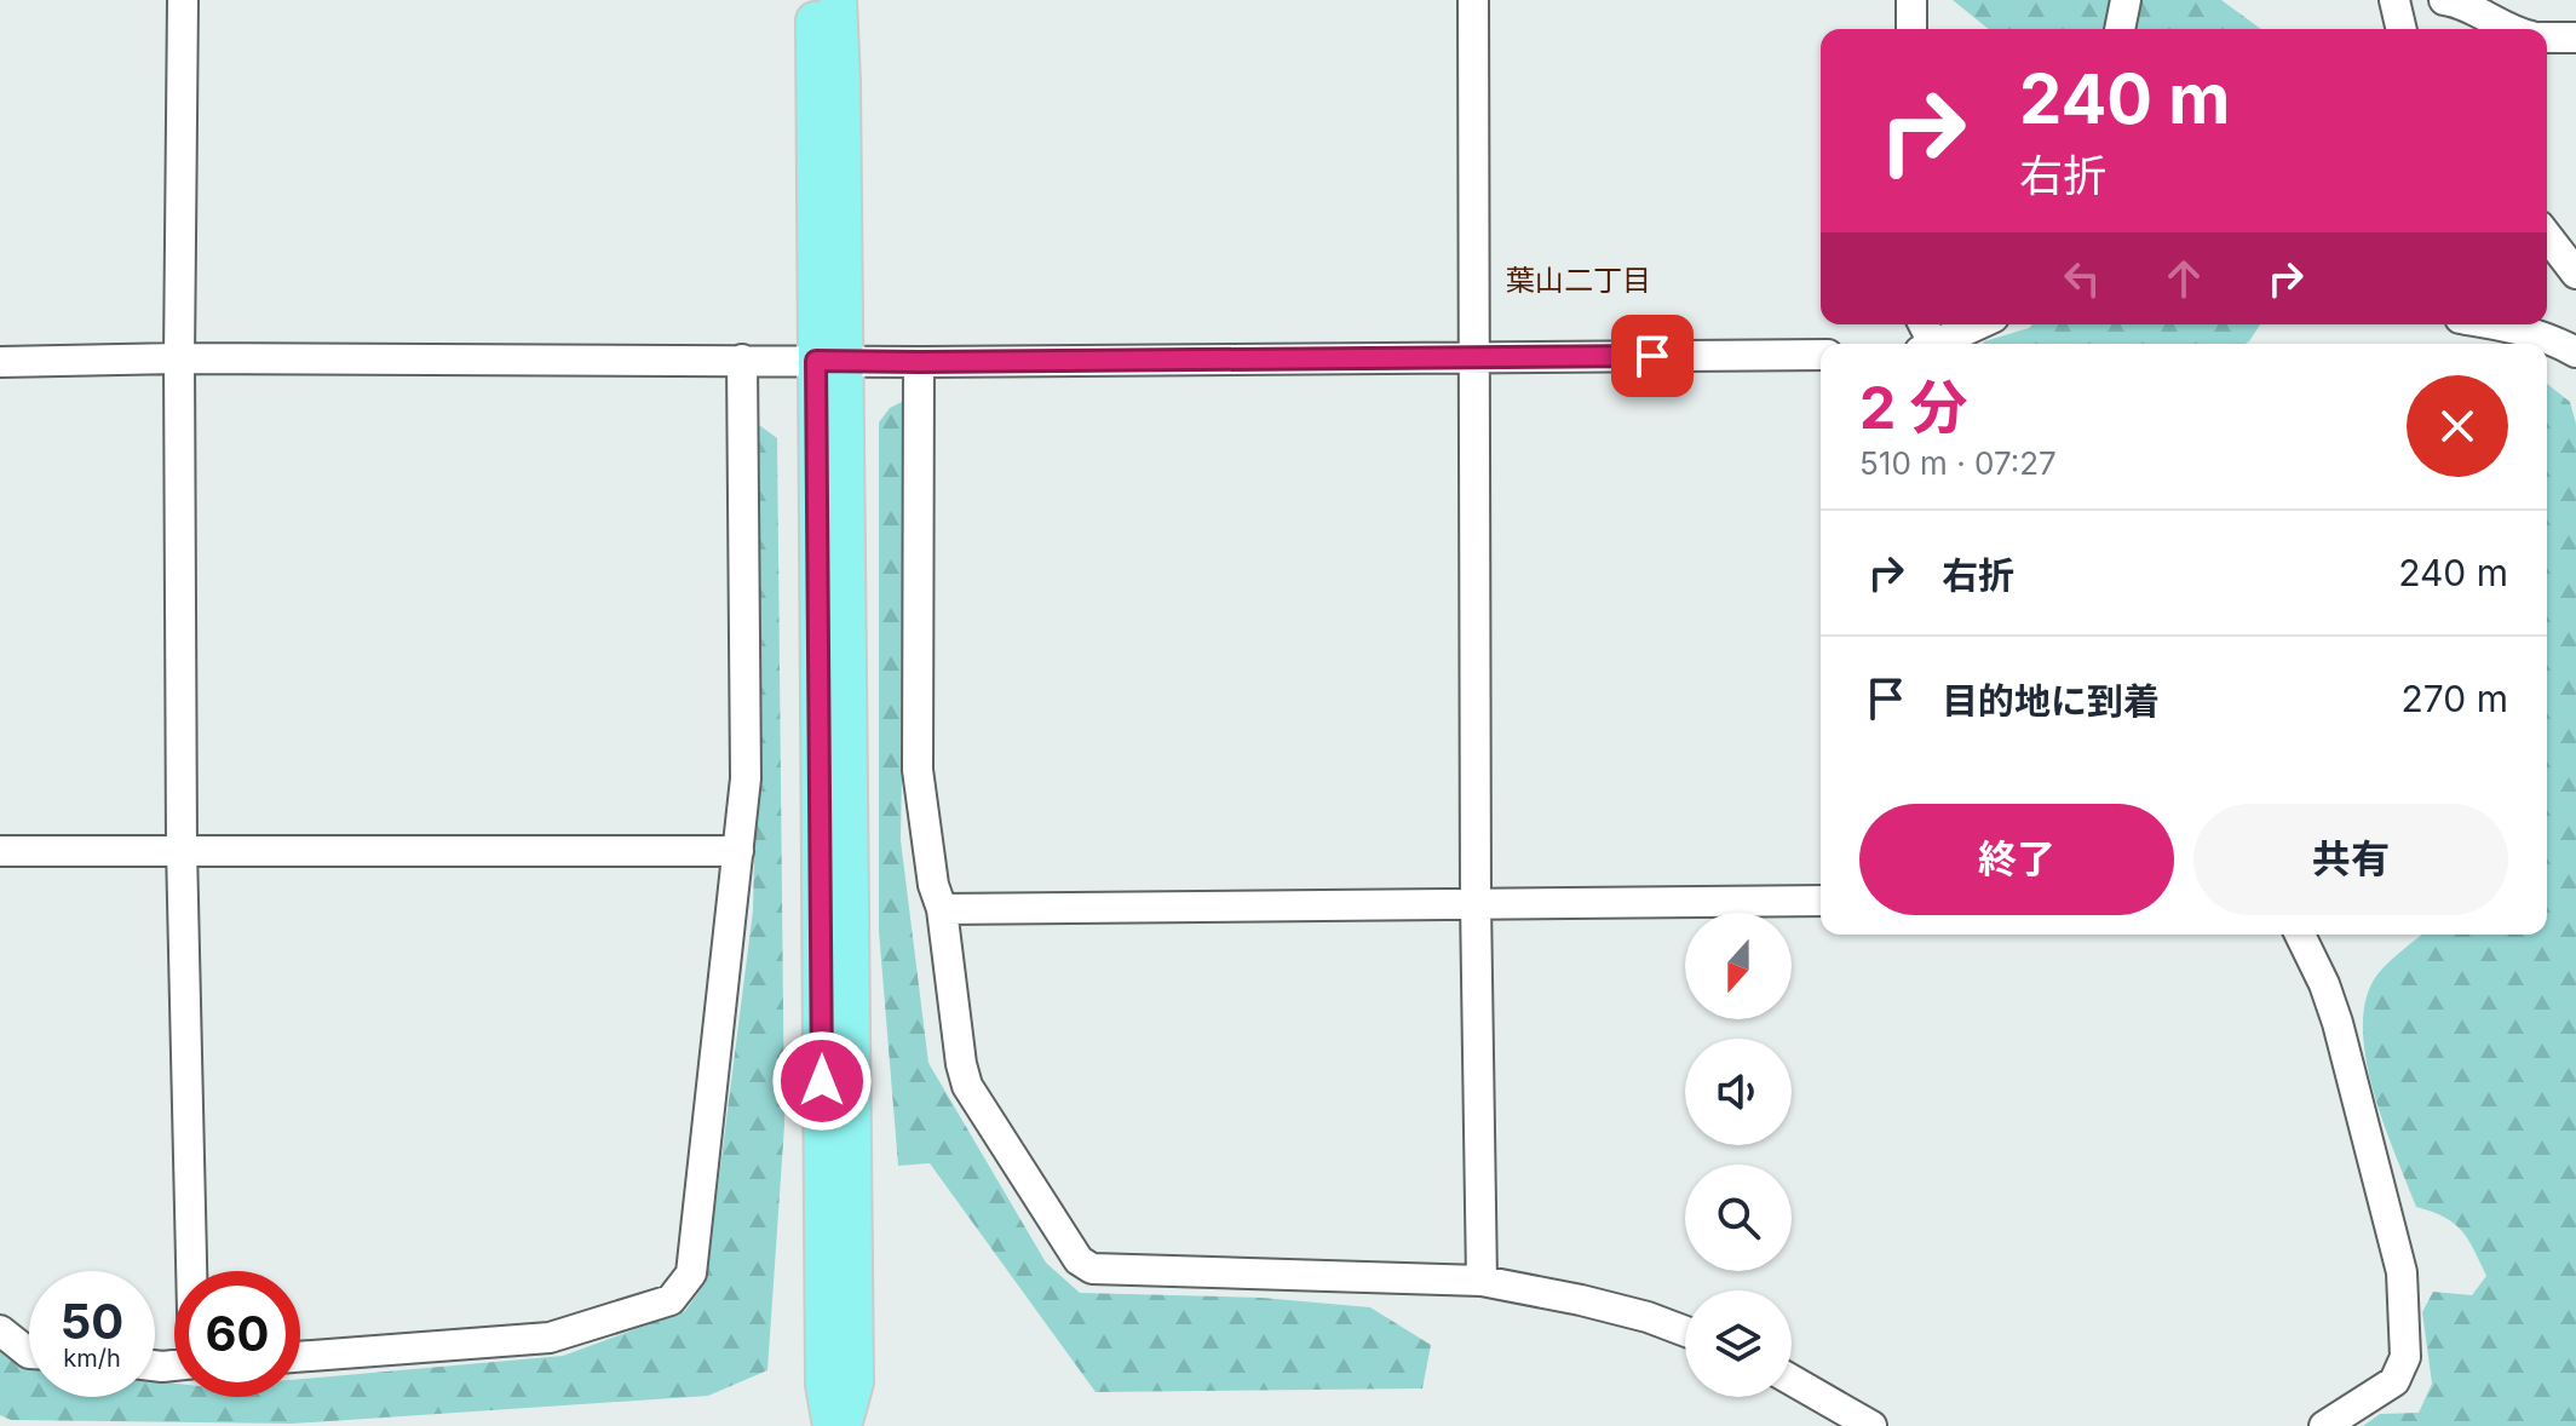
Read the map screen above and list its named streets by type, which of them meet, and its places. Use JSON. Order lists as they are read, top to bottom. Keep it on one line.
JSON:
{"districts":["葉山二丁目"],"north":"bottom","page":{"turn":["240 m","右折"],"heading":["2 分","510 m · 07:27"],"list":[{"name":"右折","value":"240 m"},{"name":"目的地に到着","value":"270 m"}],"buttons":["終了","共有"],"speed":"50 km/h","limit":"60"}}
